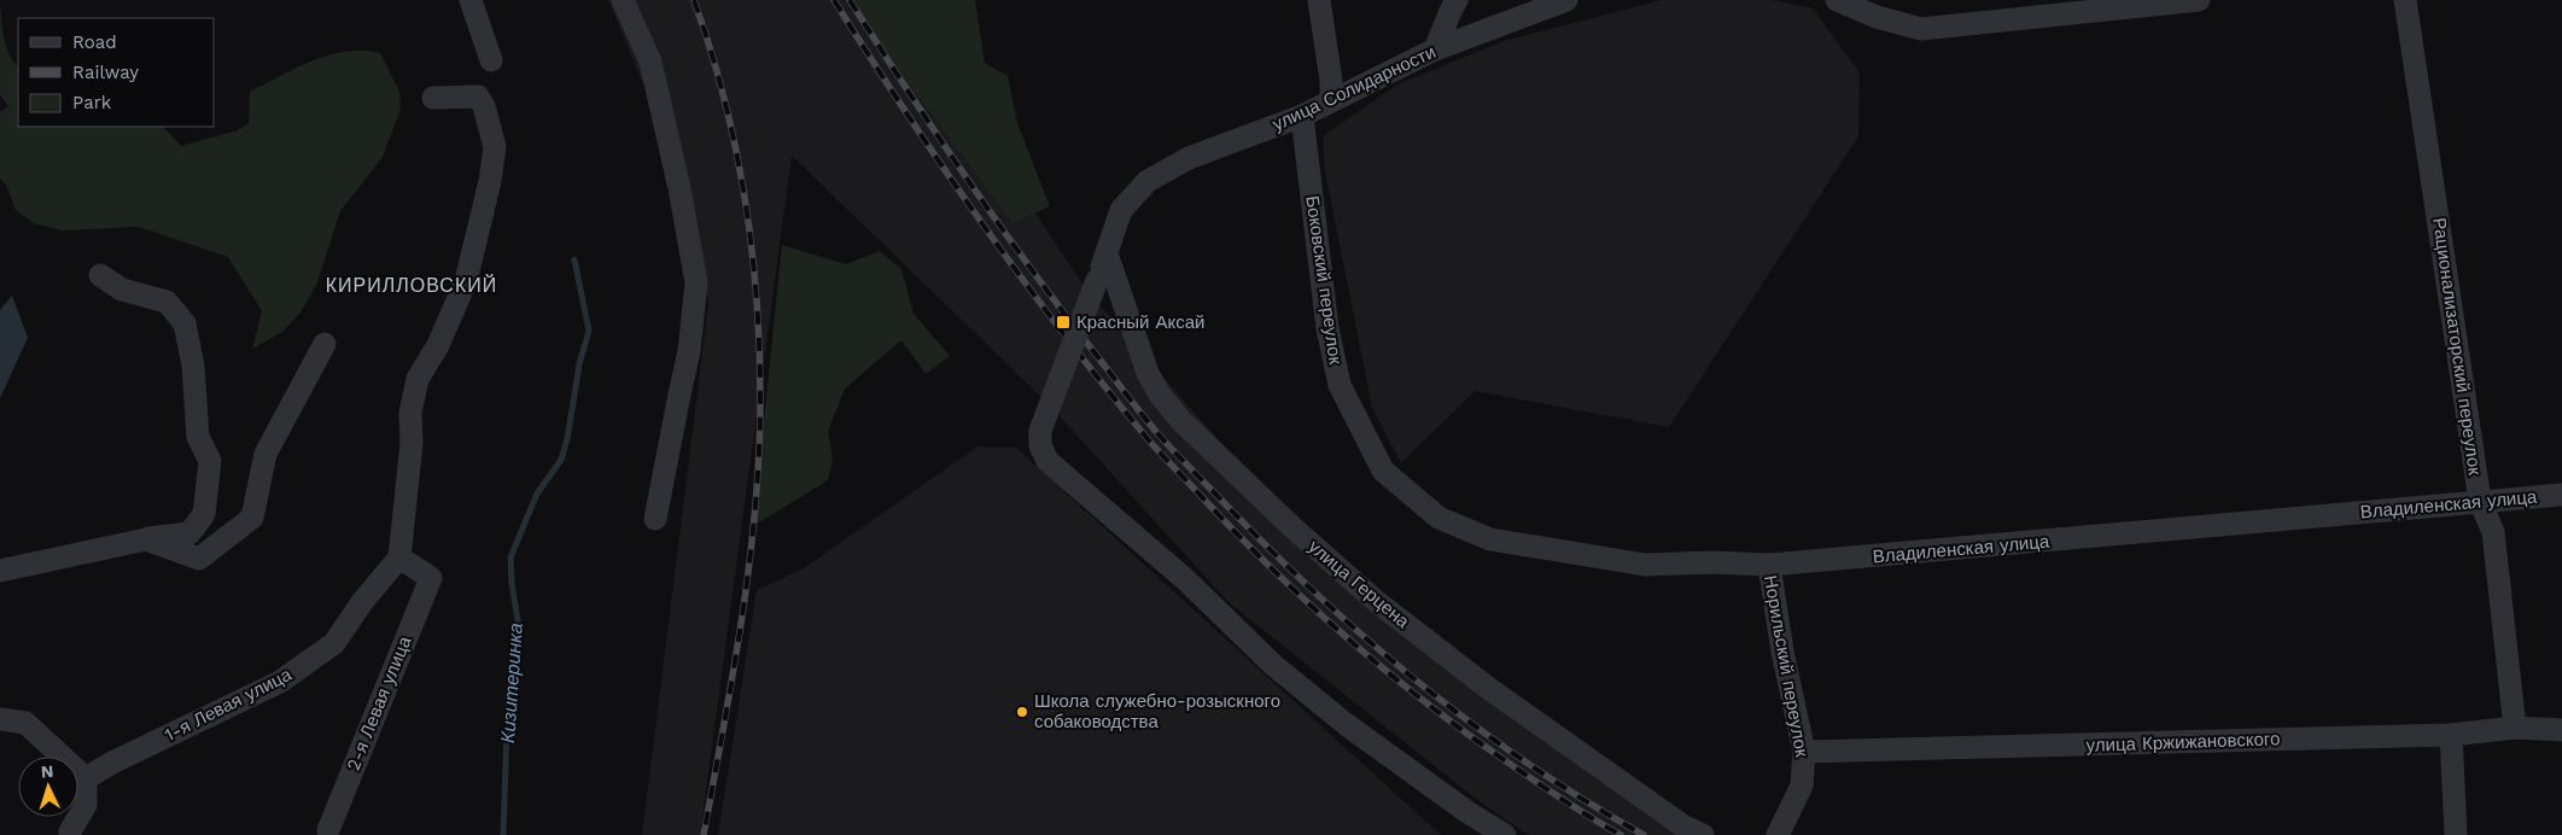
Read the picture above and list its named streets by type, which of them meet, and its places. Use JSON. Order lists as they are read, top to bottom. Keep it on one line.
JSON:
{"streets":{"street":["улица Солидарности","Боковский переулок","Рационализаторский переулок","Владиленская улица","улица Герцена","Норильский переулок","2-я Левая улица","1-я Левая улица","улица Кржижановского"]},"crossings":[["улица Солидарности","Боковский переулок"],["улица Солидарности","улица Герцена"],["Боковский переулок","Владиленская улица"],["Рационализаторский переулок","Владиленская улица"],["Рационализаторский переулок","улица Кржижановского"],["Владиленская улица","Норильский переулок"],["Норильский переулок","улица Кржижановского"],["2-я Левая улица","1-я Левая улица"]],"districts":["КИРИЛЛОВСКИЙ"],"water":["Кизитеринка"],"places":{"transit":["Красный Аксай"],"other":["Школа служебно-розыскного собаководства"]},"legend":["Road","Railway","Park"],"north":"top"}
